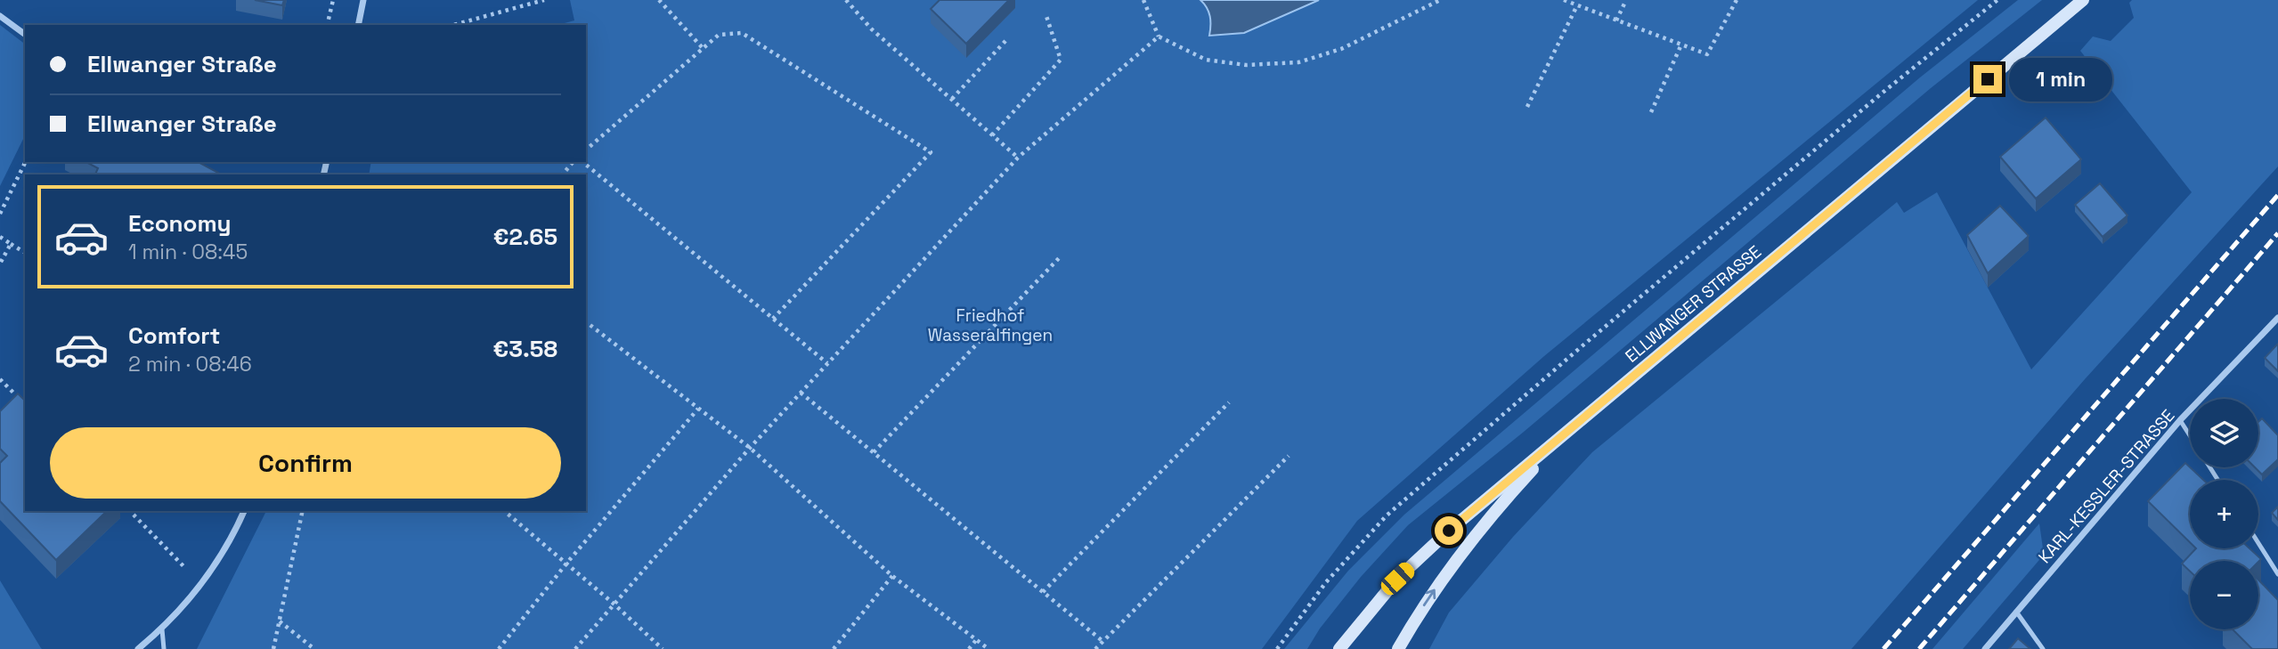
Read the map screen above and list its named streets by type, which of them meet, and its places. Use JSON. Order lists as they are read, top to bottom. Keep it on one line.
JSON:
{"streets":{"main road":["ELLWANGER STRASSE"],"street":["KARL-KESSLER-STRASSE"]},"parks":["Friedhof Wasseralfingen"],"page":{"banner":["Ellwanger Straße","Ellwanger Straße"],"bubble":"1 min","list":[{"name":"Economy","note":"1 min · 08:45","value":"€2.65"},{"name":"Comfort","note":"2 min · 08:46","value":"€3.58"}],"map_buttons":["+","−"],"buttons":"Confirm"}}
